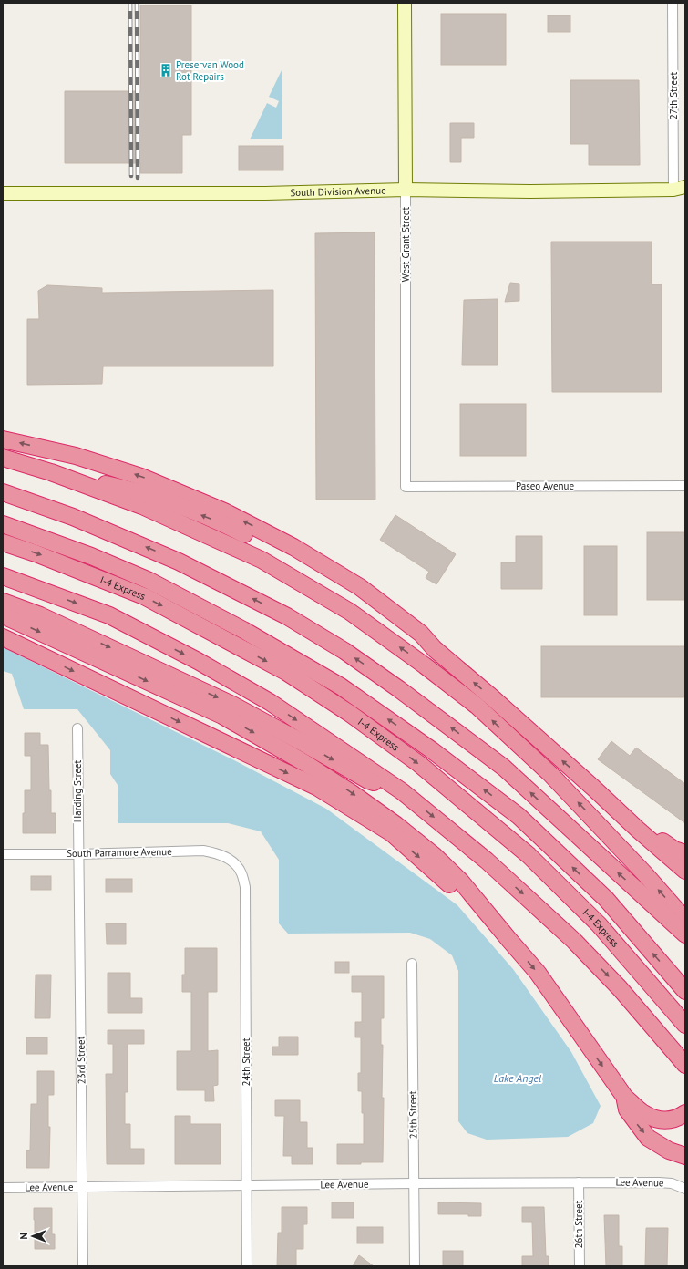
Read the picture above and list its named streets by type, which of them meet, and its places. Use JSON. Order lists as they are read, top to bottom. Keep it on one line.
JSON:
{"streets":{"highway":["I-4 Express"],"street":["27th Street","South Division Avenue","West Grant Street","Paseo Avenue","Harding Street","South Parramore Avenue","23rd Street","24th Street","25th Street","Lee Avenue","26th Street"]},"crossings":[["27th Street","South Division Avenue"],["South Division Avenue","West Grant Street"],["West Grant Street","Paseo Avenue"],["Harding Street","South Parramore Avenue"],["Harding Street","23rd Street"],["South Parramore Avenue","23rd Street"],["South Parramore Avenue","24th Street"],["23rd Street","Lee Avenue"],["24th Street","Lee Avenue"],["25th Street","Lee Avenue"],["Lee Avenue","26th Street"]],"water":["Lake Angel"],"places":{"building":["Preservan Wood Rot Repairs"]},"north":"left"}
